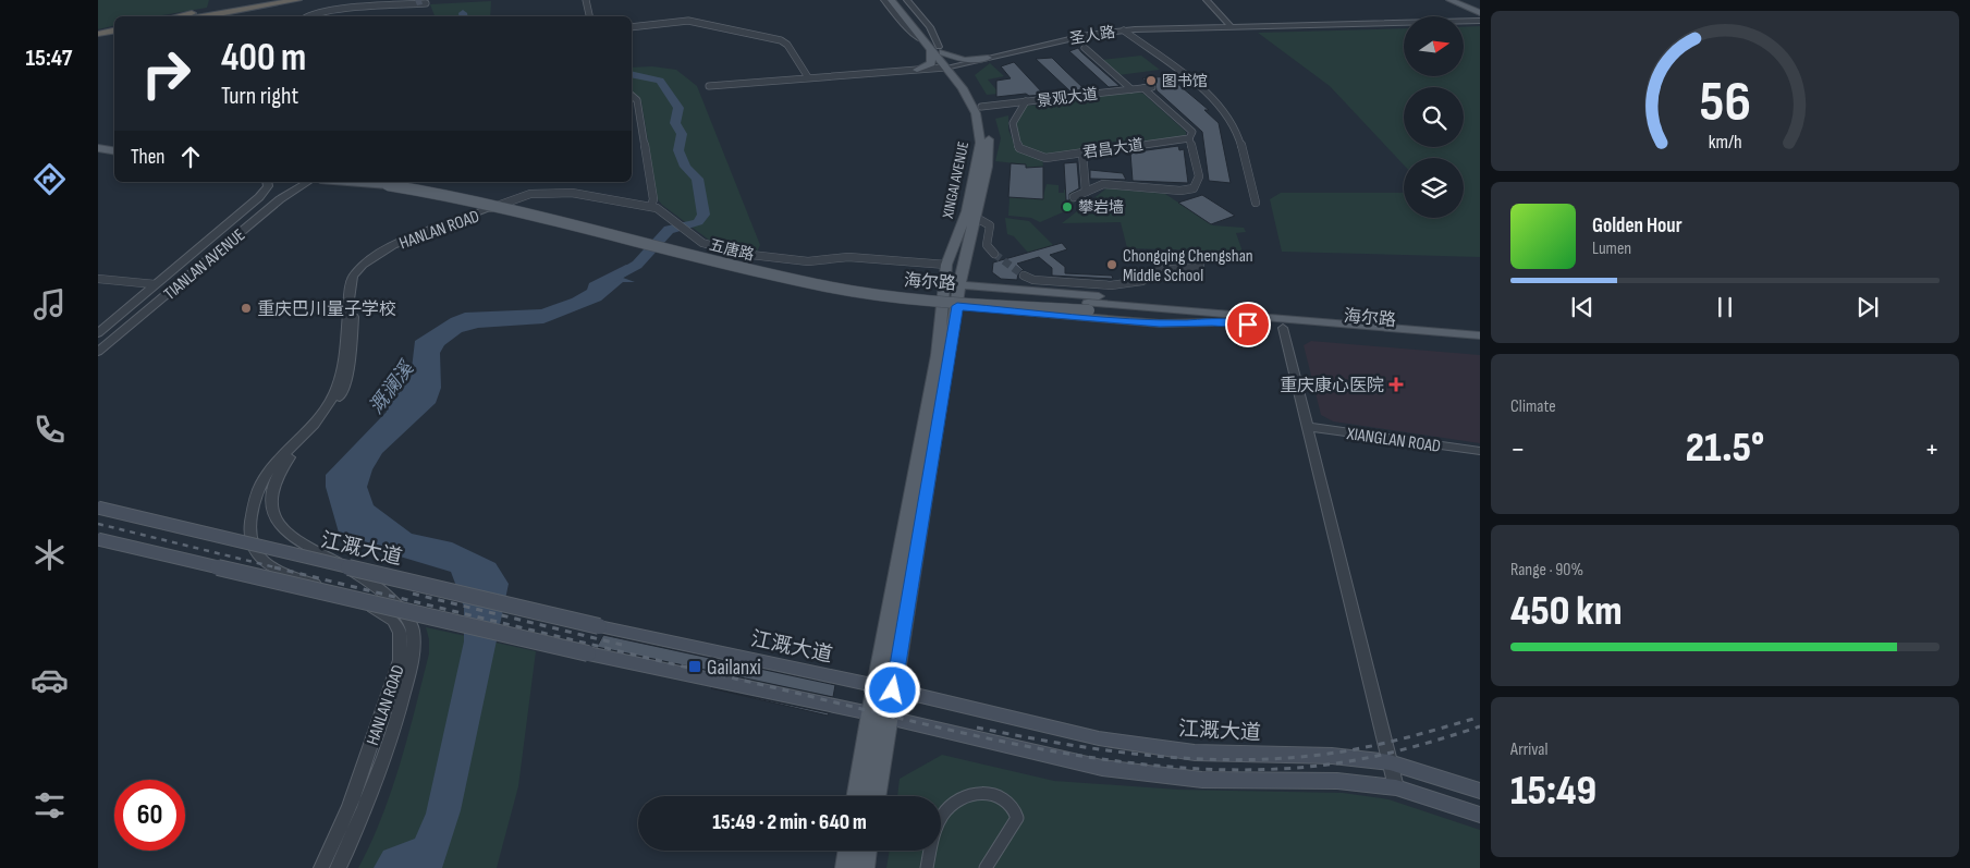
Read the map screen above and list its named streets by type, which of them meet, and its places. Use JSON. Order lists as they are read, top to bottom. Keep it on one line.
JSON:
{"streets":{"main road":["XINGAI AVENUE","海尔路","江溉大道"],"street":["圣人路","景观大道","君昌大道","HANLAN ROAD","五唐路","TIANLAN AVENUE","XIANGLAN ROAD"]},"crossings":[["圣人路","XINGAI AVENUE"],["景观大道","XINGAI AVENUE"],["XINGAI AVENUE","五唐路"],["XINGAI AVENUE","江溉大道"],["HANLAN ROAD","五唐路"]],"water":["溉澜溪"],"places":{"other":["图书馆","攀岩墙","Chongqing Chengshan Middle School","重庆巴川量子学校"],"health":["重庆康心医院"],"transit":["Gailanxi"]},"north":"right","page":{"tabs":"15:47","turn":["400 m","Turn right"],"then":"Then","song":["Golden Hour","Lumen"],"tile":["Climate",["Range · 90%","450 km"],["Arrival","15:49"]],"heat":["−","21.5°","+"],"limit":"60","trip":"15:49 · 2 min · 640 m","gauge":["56","km/h"]}}
